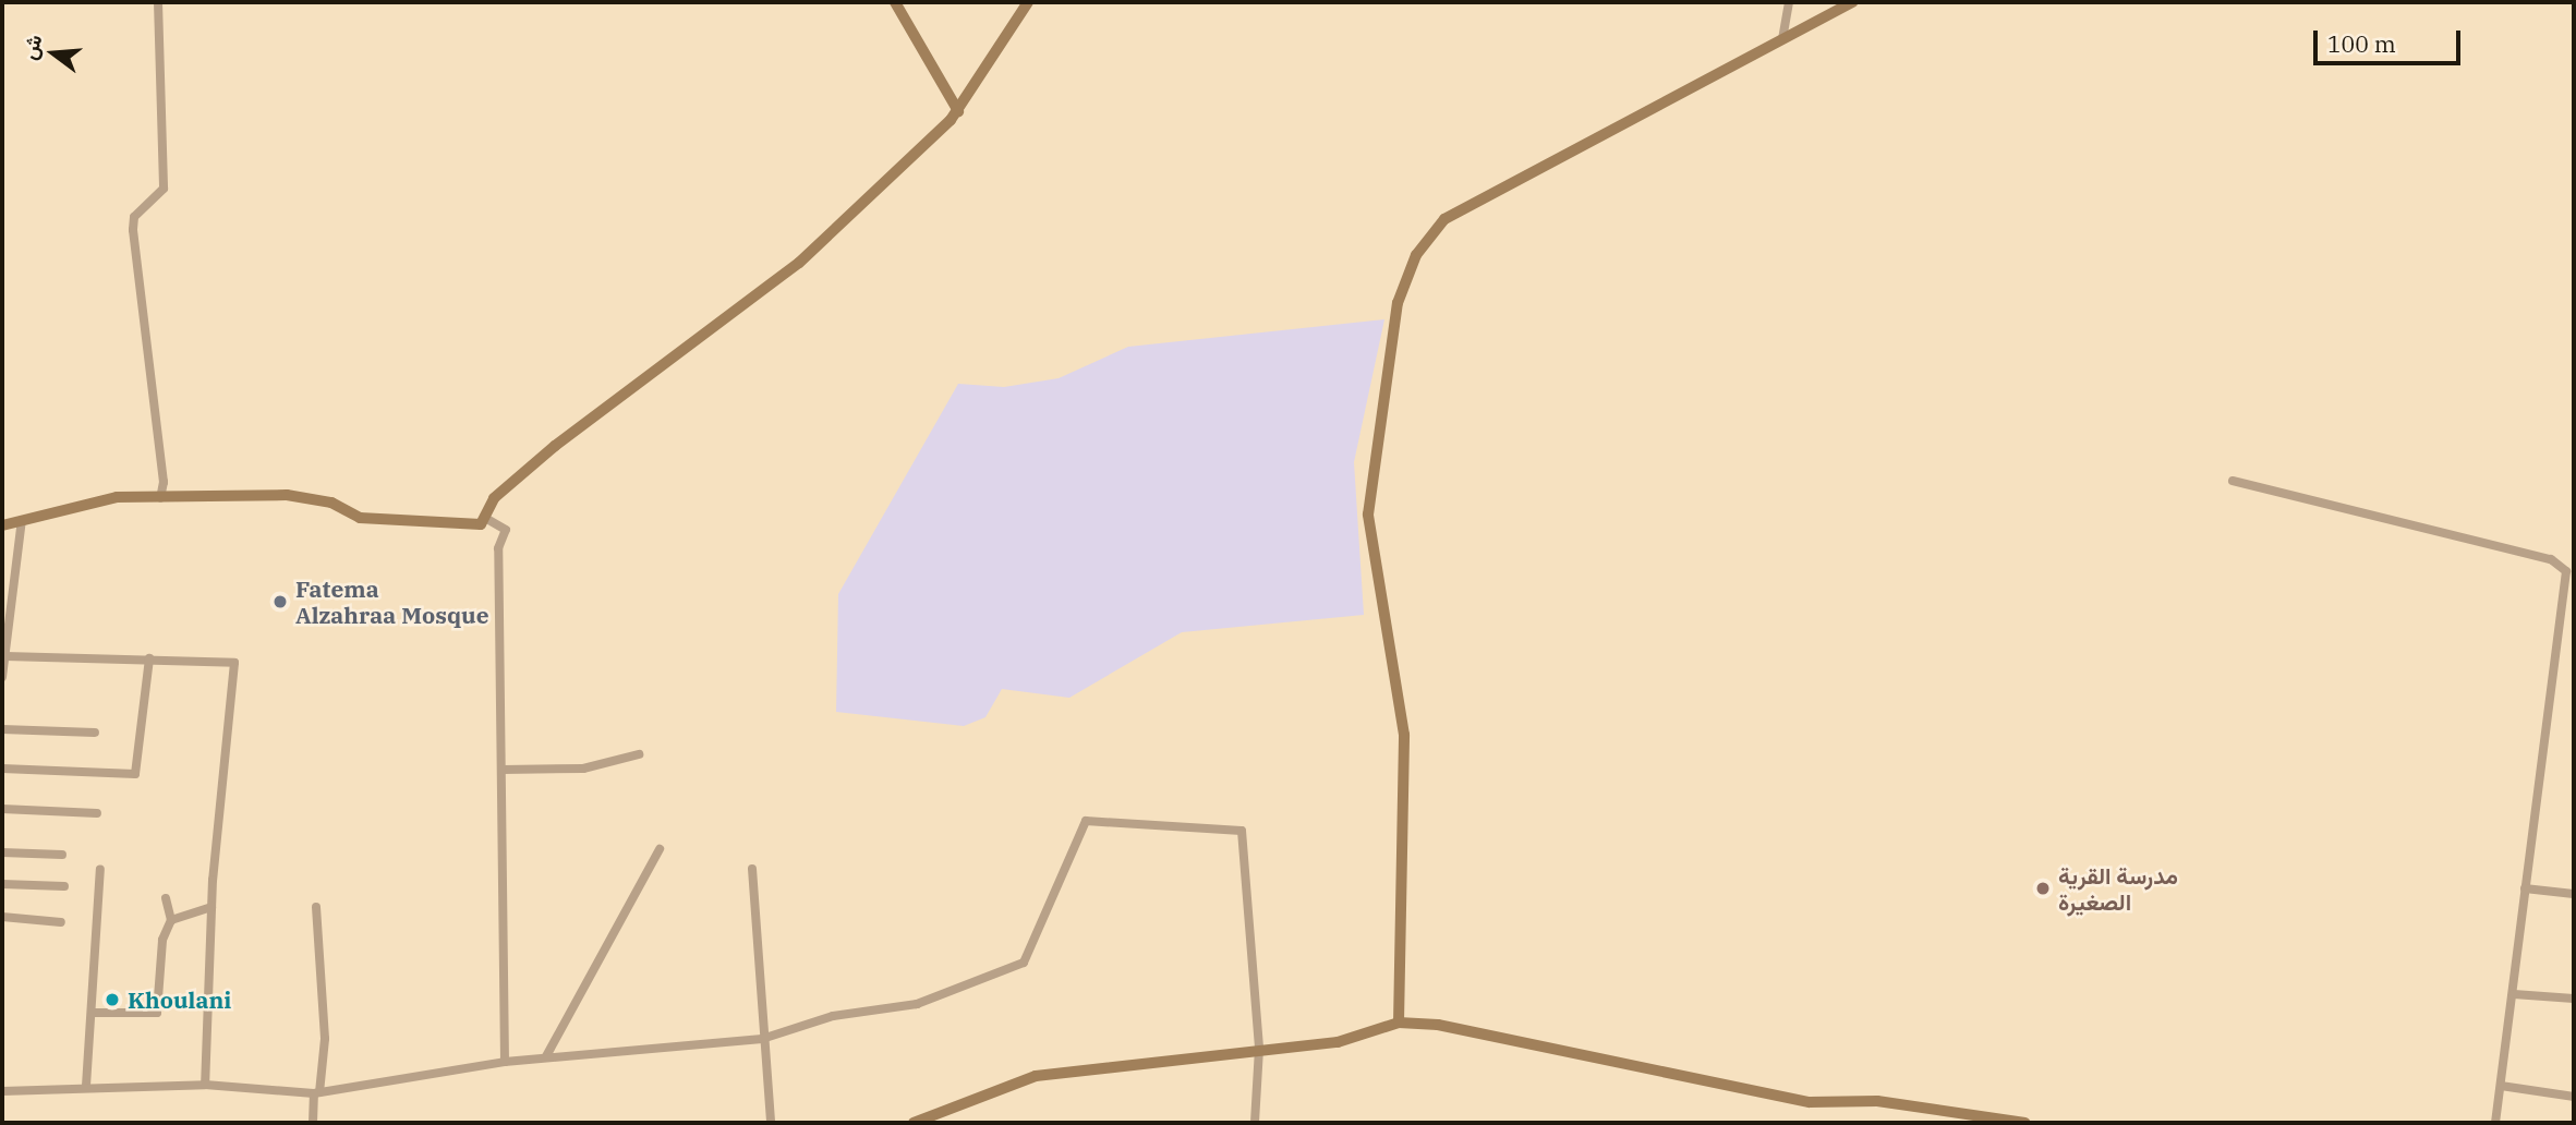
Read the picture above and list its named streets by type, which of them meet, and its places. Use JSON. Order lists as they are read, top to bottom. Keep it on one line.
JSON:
{"places":["Fatema Alzahraa Mosque","مدرسة القرية الصغيرة","Khoulani"],"scale_bar":"100 m","north":"left"}
